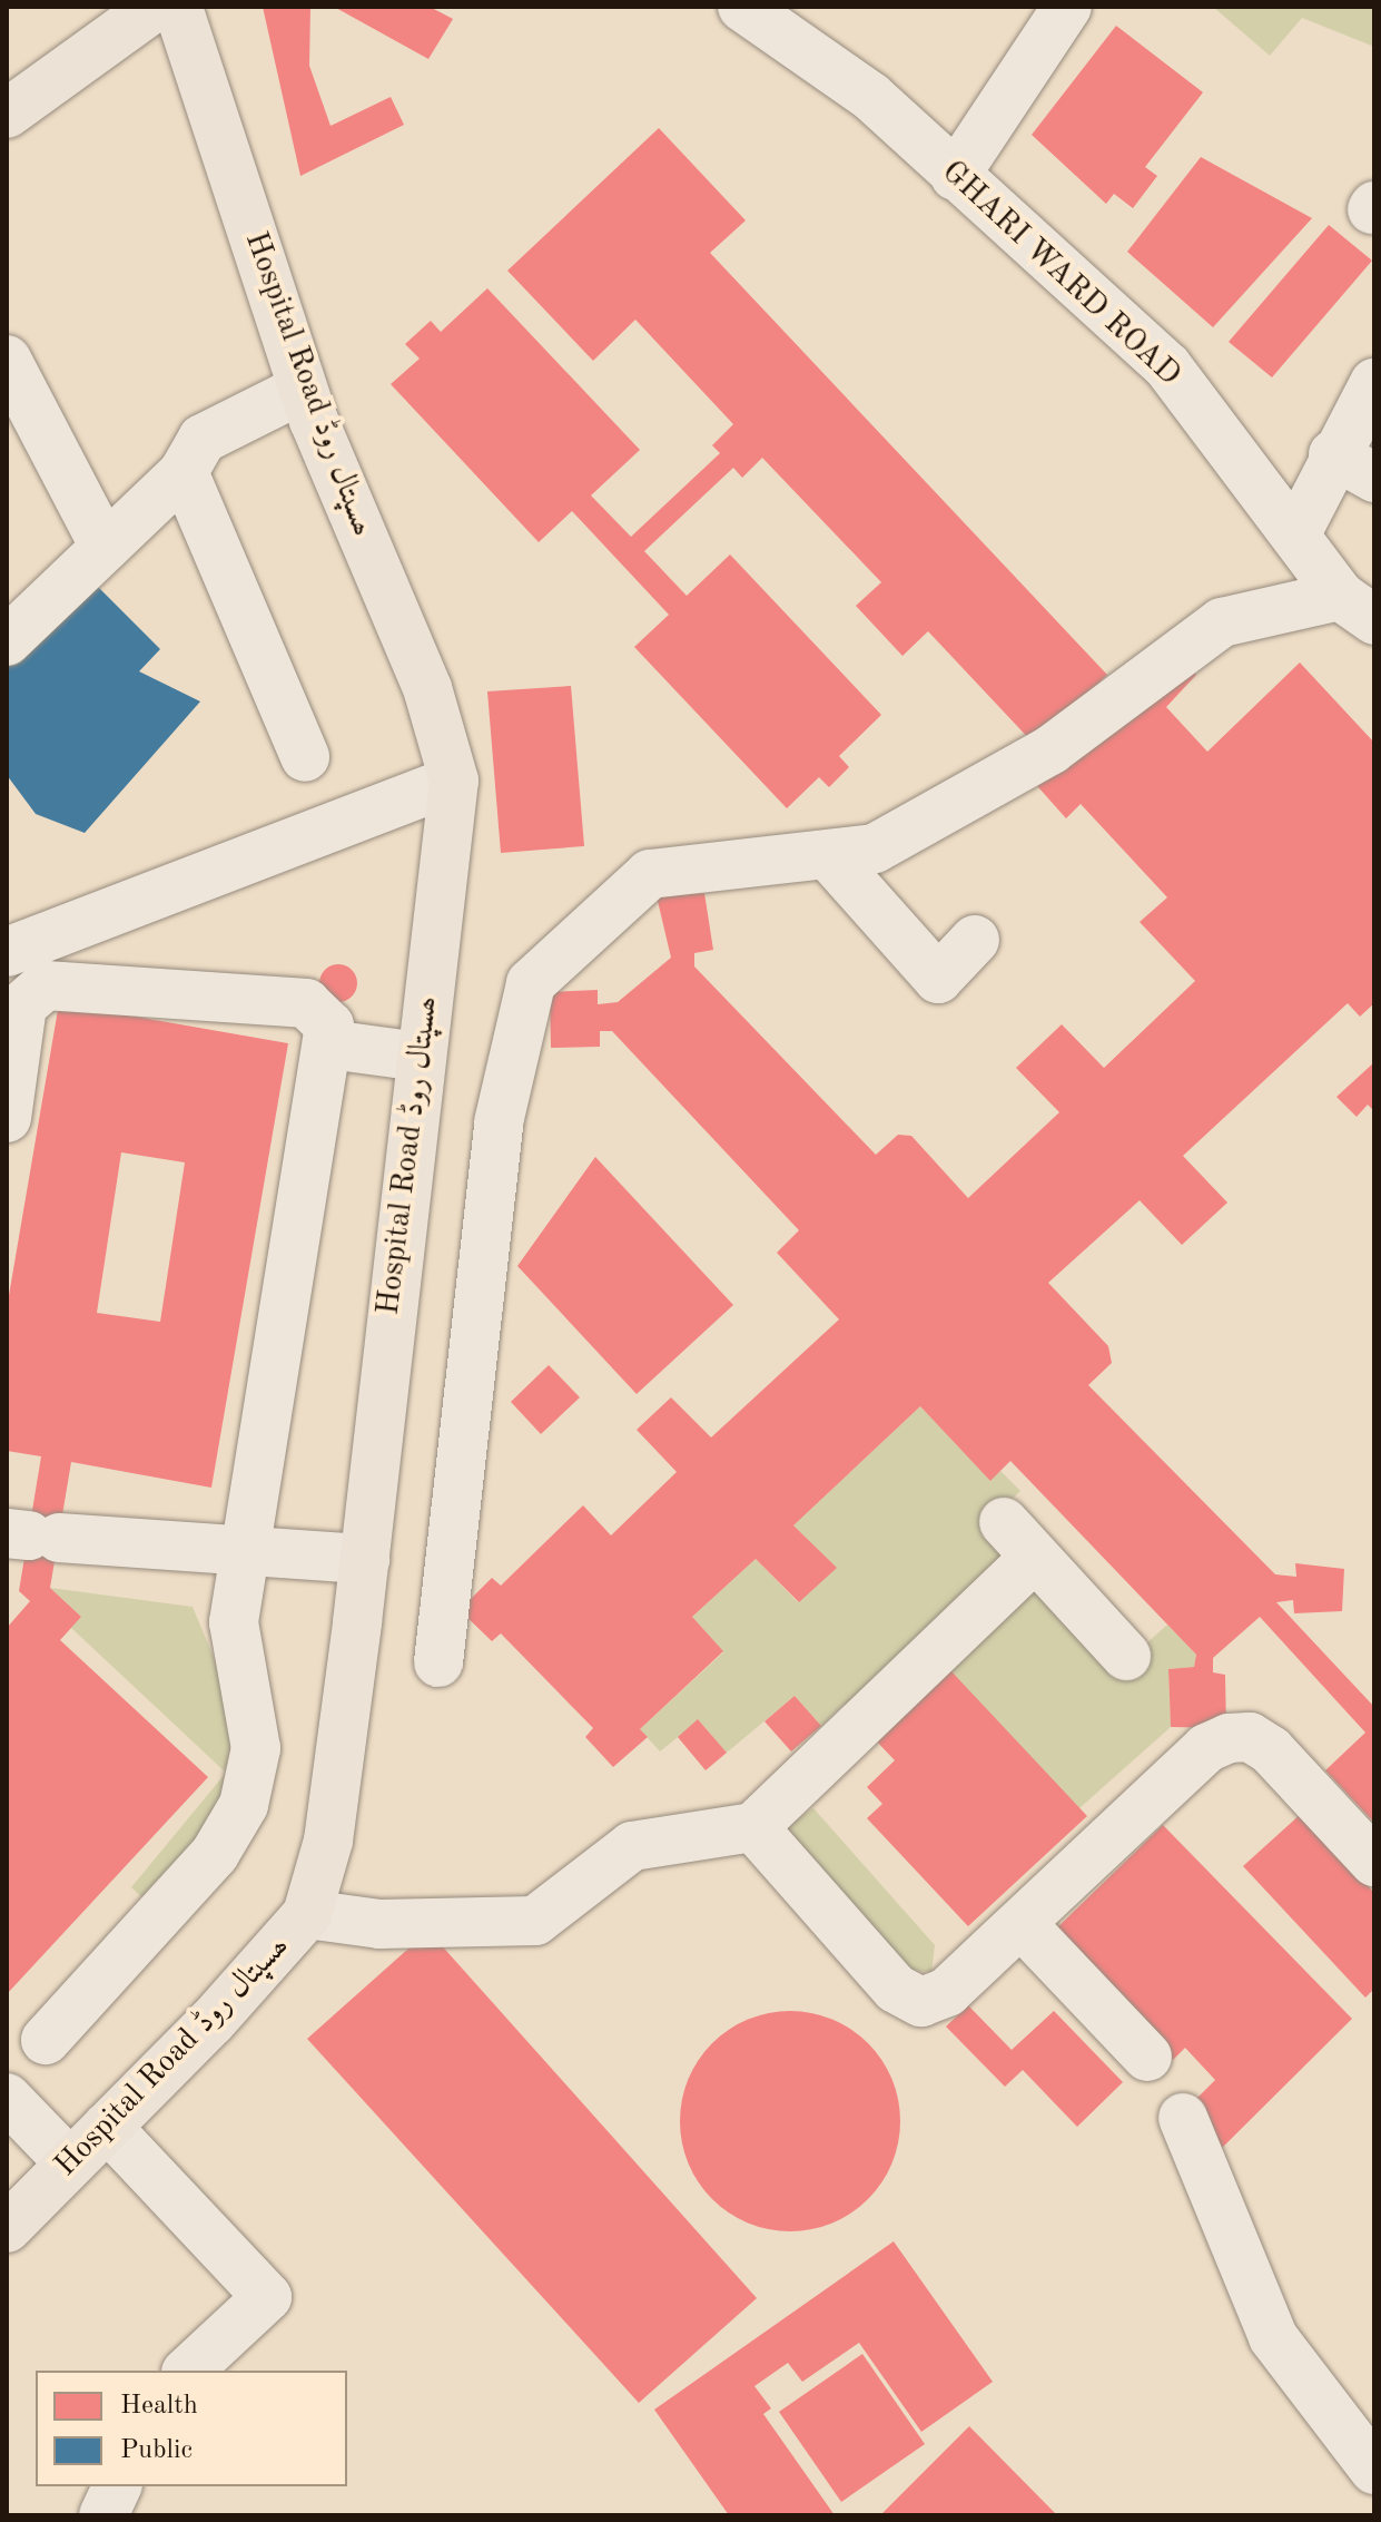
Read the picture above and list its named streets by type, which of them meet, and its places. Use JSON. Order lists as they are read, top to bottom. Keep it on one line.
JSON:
{"streets":{"main road":["Hospital Road ھسپتال روڈ"],"street":["GHARI WARD ROAD"]},"legend":["Health","Public"]}
